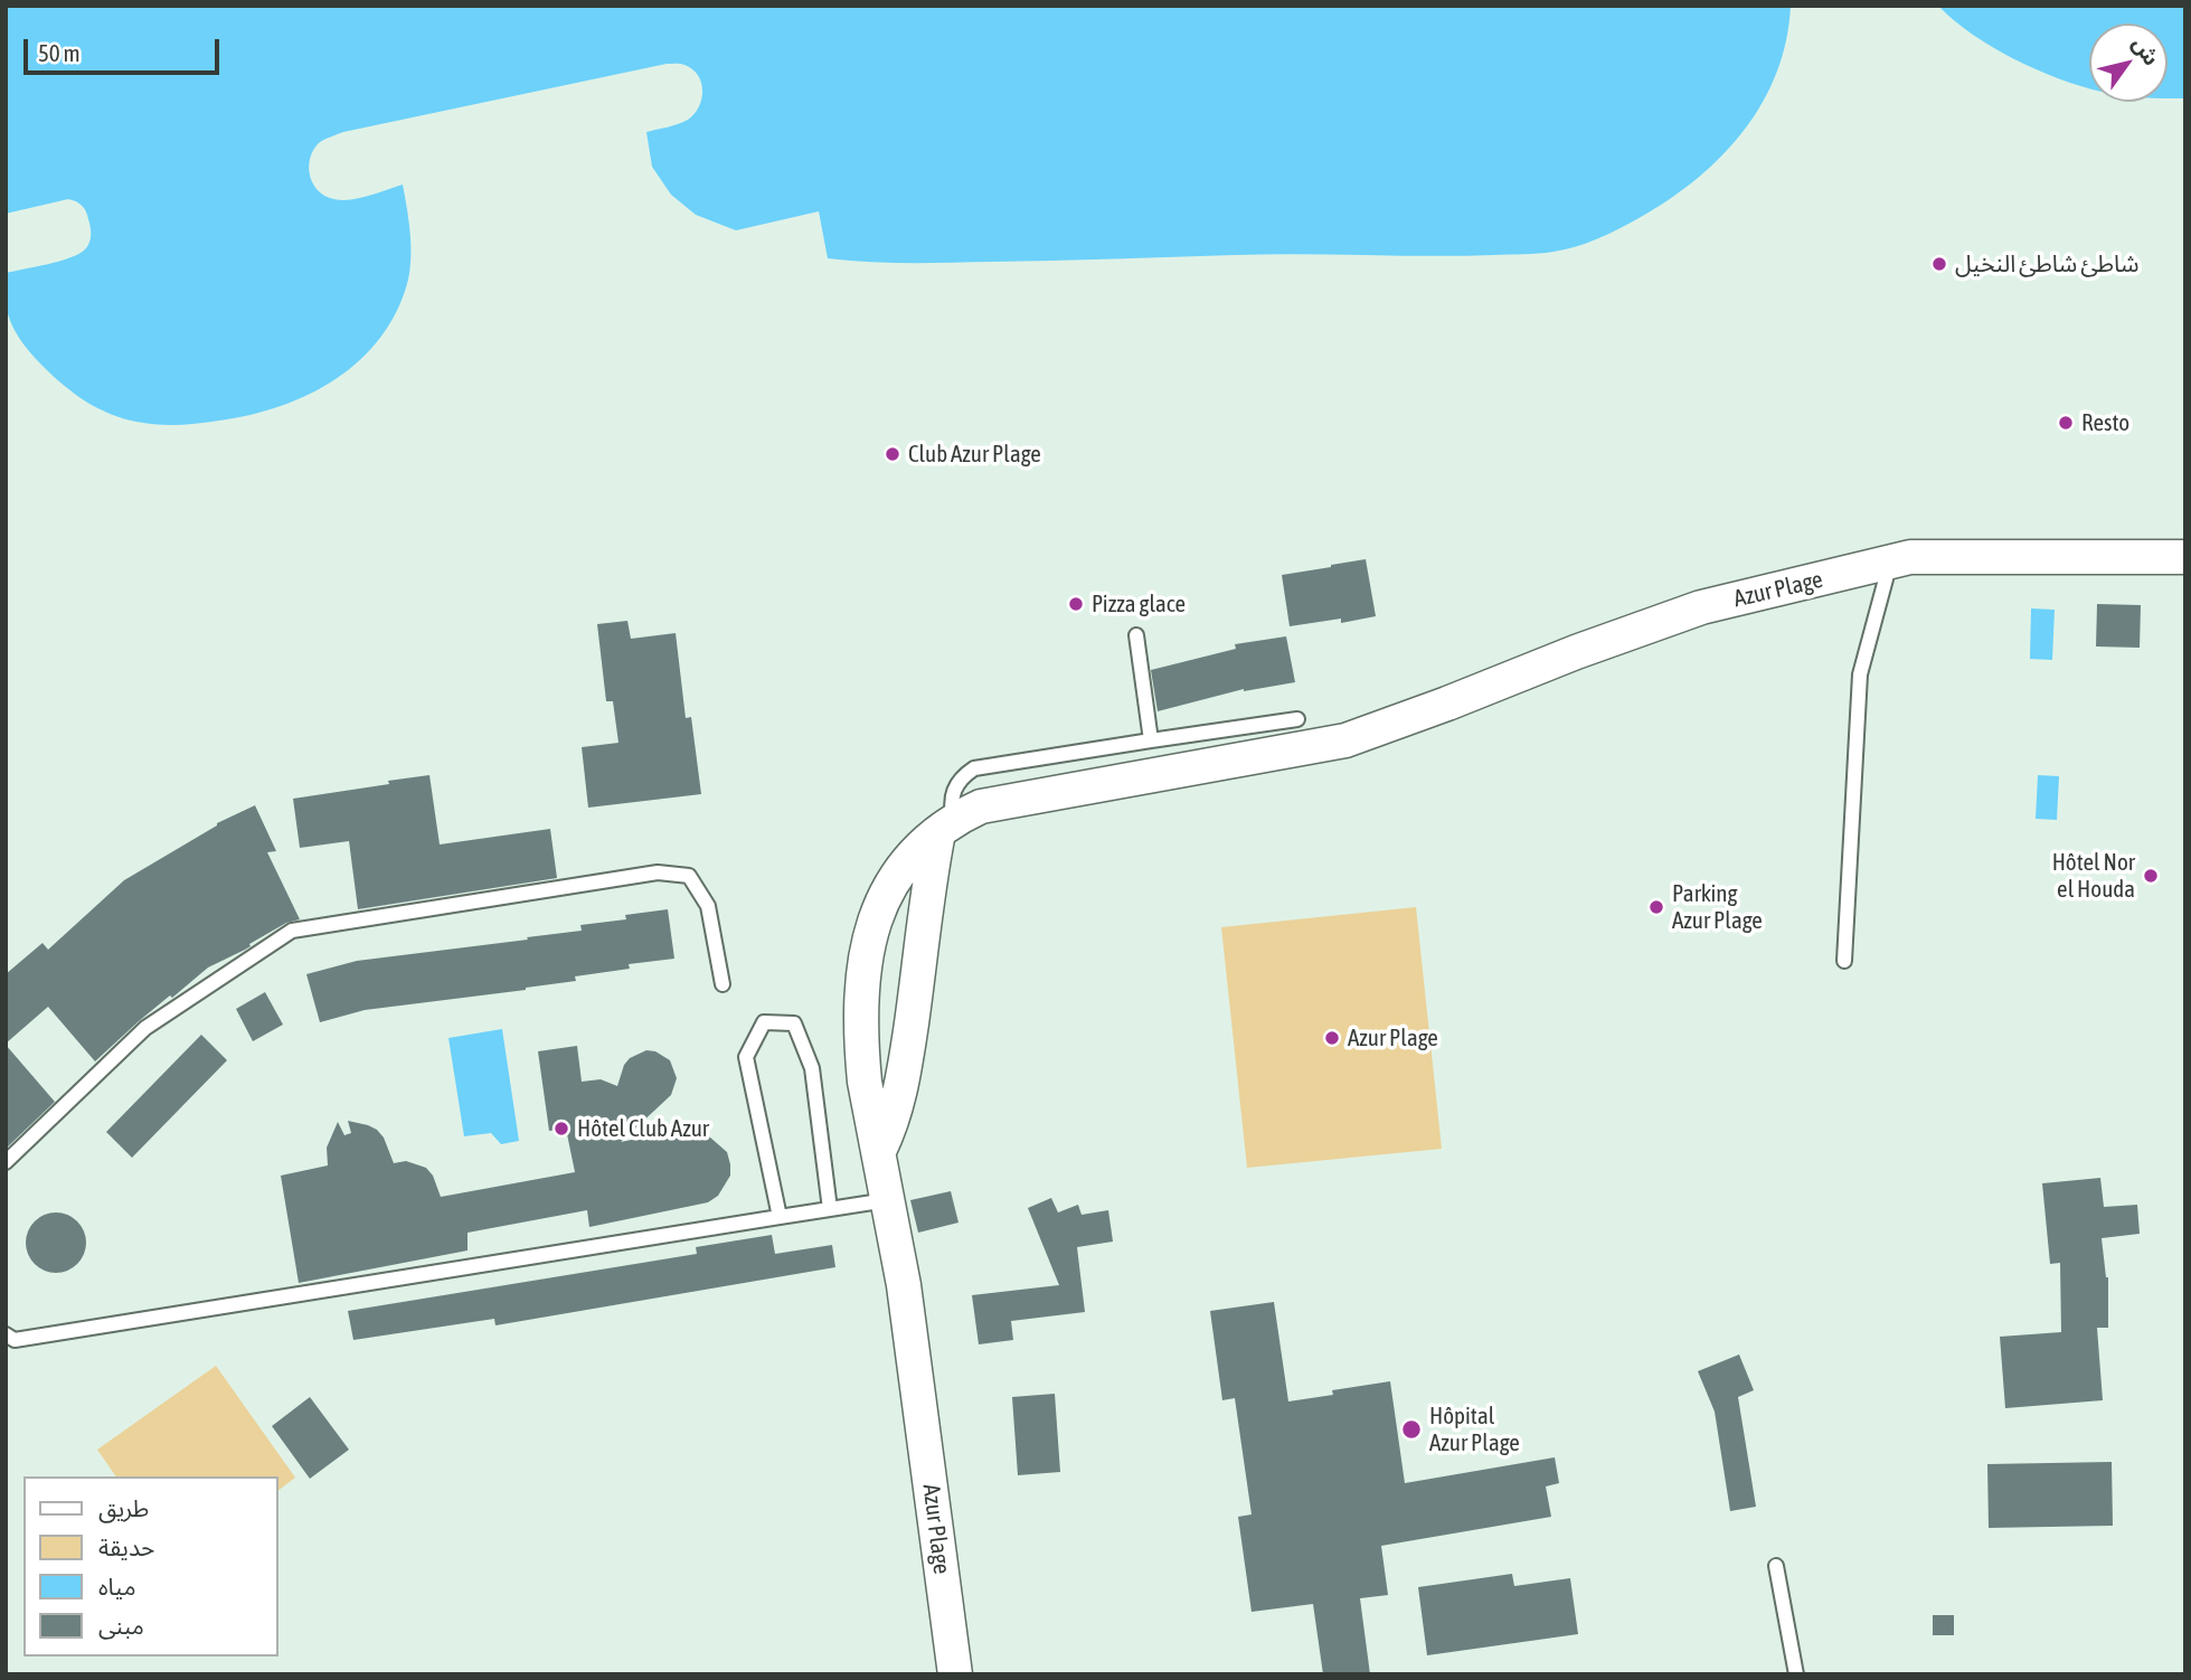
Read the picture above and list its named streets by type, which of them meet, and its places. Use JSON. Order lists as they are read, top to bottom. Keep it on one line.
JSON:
{"streets":{"street":["Azur Plage"]},"places":["شاطئ شاطئ النخيل","Resto","Club Azur Plage","Pizza glace","Hôtel Nor el Houda","Parking Azur Plage","Azur Plage","Hôtel Club Azur","Hôpital Azur Plage"],"legend":["طريق","حديقة","مياه","مبنى"],"scale_bar":"50 m","north":"top right"}
